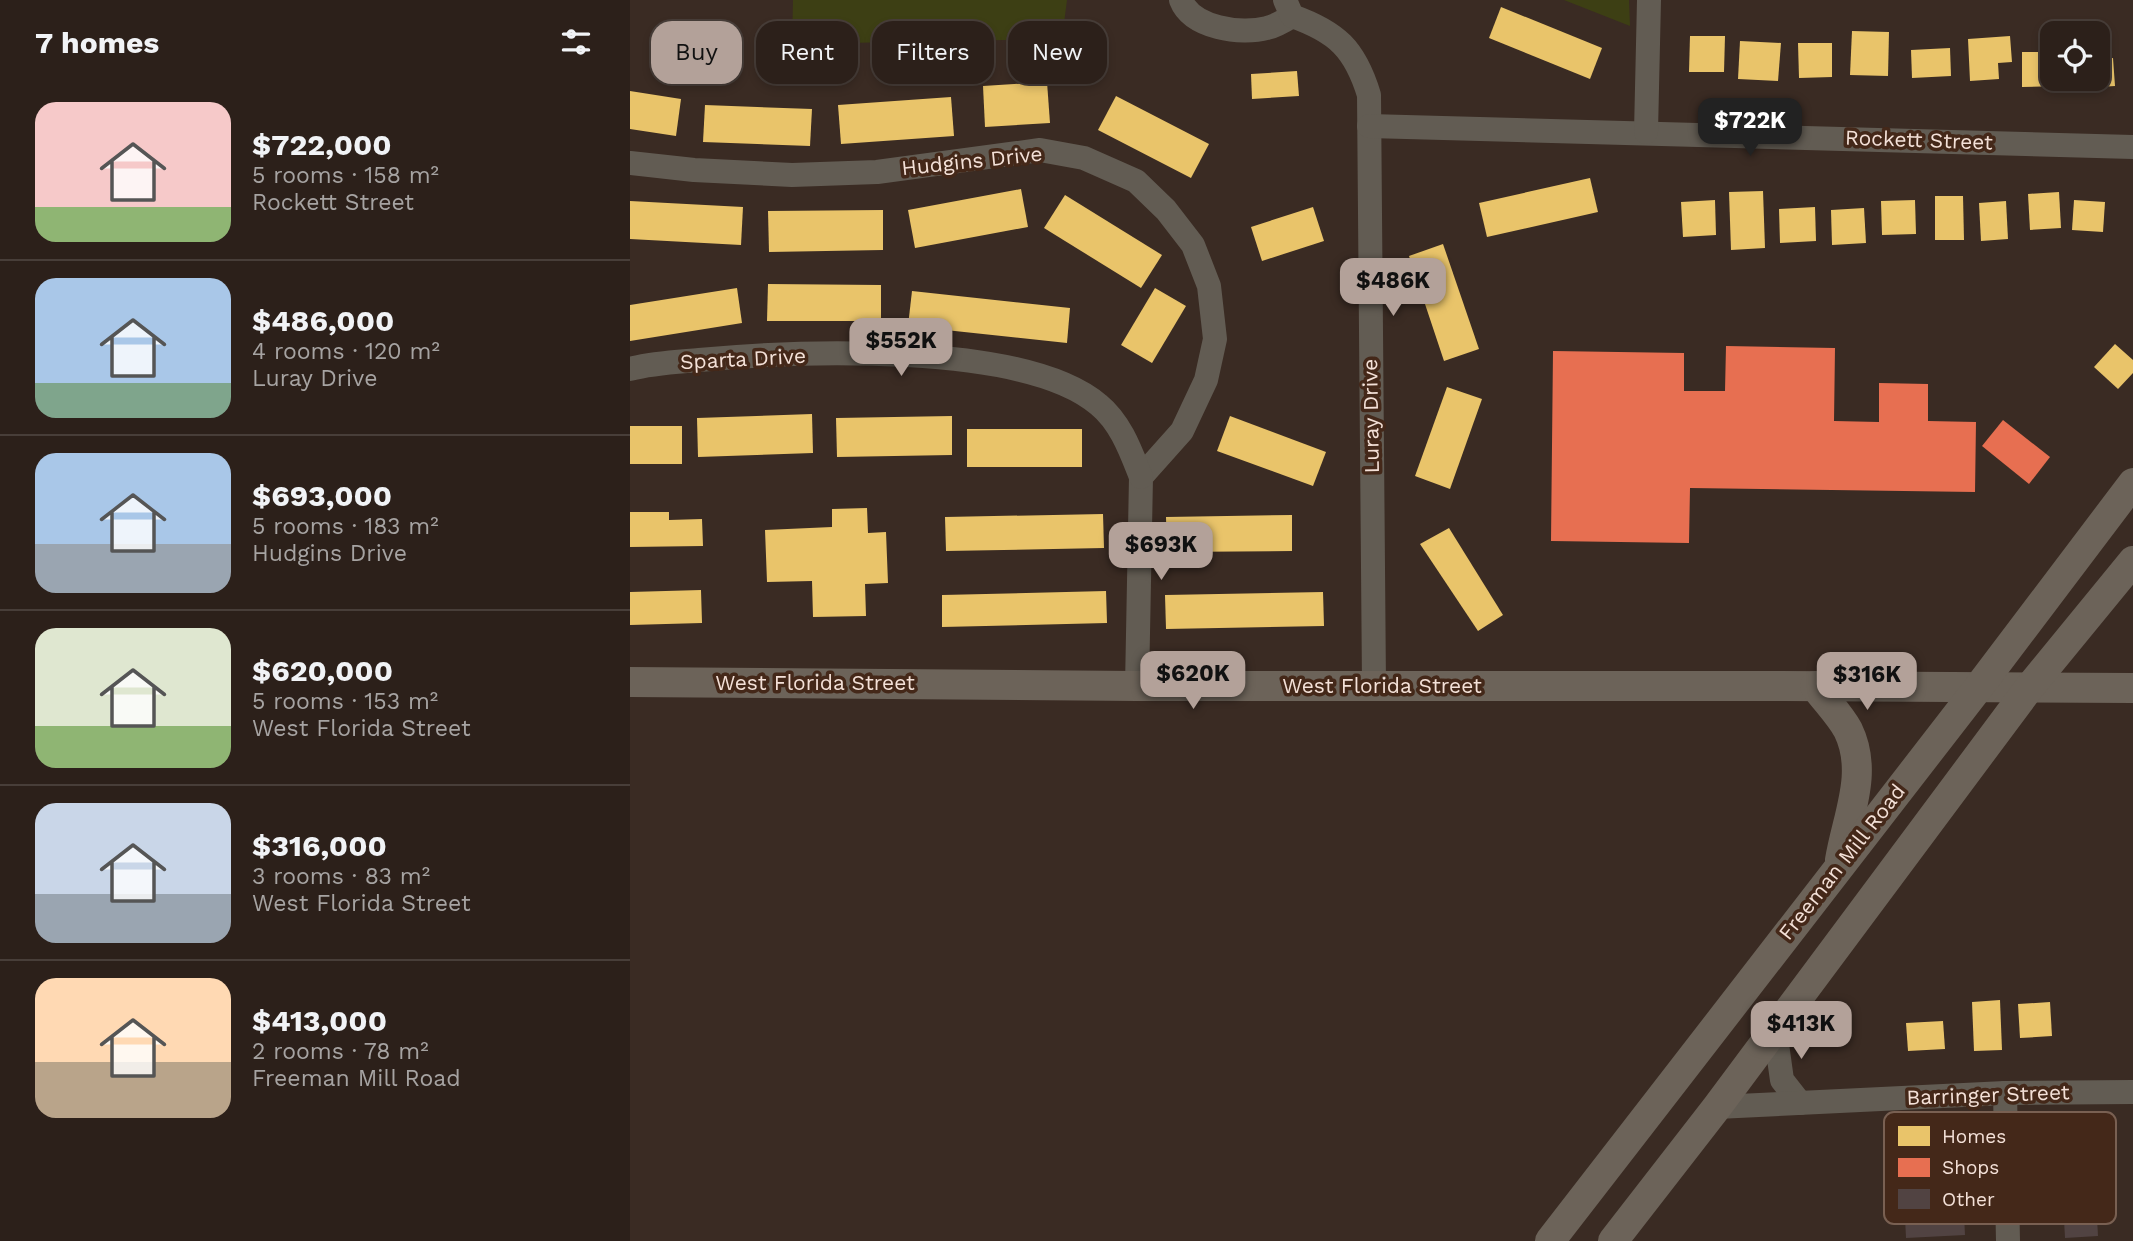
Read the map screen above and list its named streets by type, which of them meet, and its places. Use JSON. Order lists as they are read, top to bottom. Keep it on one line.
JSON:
{"streets":{"main road":["West Florida Street","Freeman Mill Road"],"street":["Rockett Street","Hudgins Drive","Sparta Drive","Luray Drive","Barringer Street"]},"crossings":[["Rockett Street","Luray Drive"],["Hudgins Drive","Sparta Drive"],["Luray Drive","West Florida Street"],["West Florida Street","Freeman Mill Road"],["Freeman Mill Road","Barringer Street"]],"legend":["Homes","Shops","Other"],"page":{"heading":"7 homes","chip":["Buy","Rent","Filters","New"],"list":[{"name":"$722,000","note":"5 rooms · 158 m² · Rockett Street"},{"name":"$486,000","note":"4 rooms · 120 m² · Luray Drive"},{"name":"$693,000","note":"5 rooms · 183 m² · Hudgins Drive"},{"name":"$620,000","note":"5 rooms · 153 m² · West Florida Street"},{"name":"$316,000","note":"3 rooms · 83 m² · West Florida Street"},{"name":"$413,000","note":"2 rooms · 78 m² · Freeman Mill Road"}],"price":["$722K","$486K","$552K","$693K","$620K","$316K","$413K"]}}
